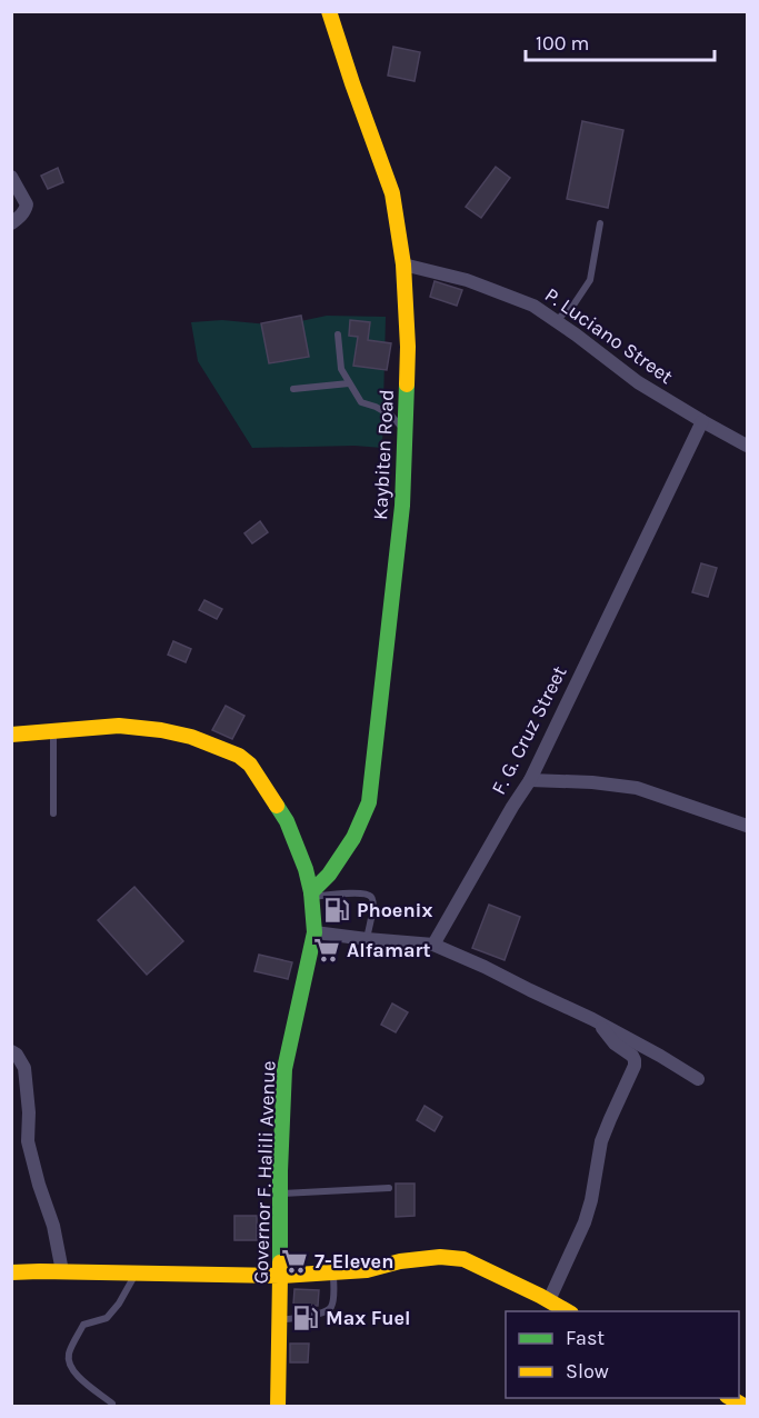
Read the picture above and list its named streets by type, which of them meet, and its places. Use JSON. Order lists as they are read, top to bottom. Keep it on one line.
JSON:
{"streets":{"main road":["Kaybiten Road","Governor F. Halili Avenue"],"street":["P. Luciano Street","F. G. Cruz Street"]},"crossings":[["P. Luciano Street","Kaybiten Road"],["P. Luciano Street","F. G. Cruz Street"],["Kaybiten Road","Governor F. Halili Avenue"]],"places":{"fuel station":["Phoenix","Max Fuel"],"supermarket":["Alfamart","7-Eleven"]},"legend":["Fast","Slow"],"scale_bar":"100 m"}
